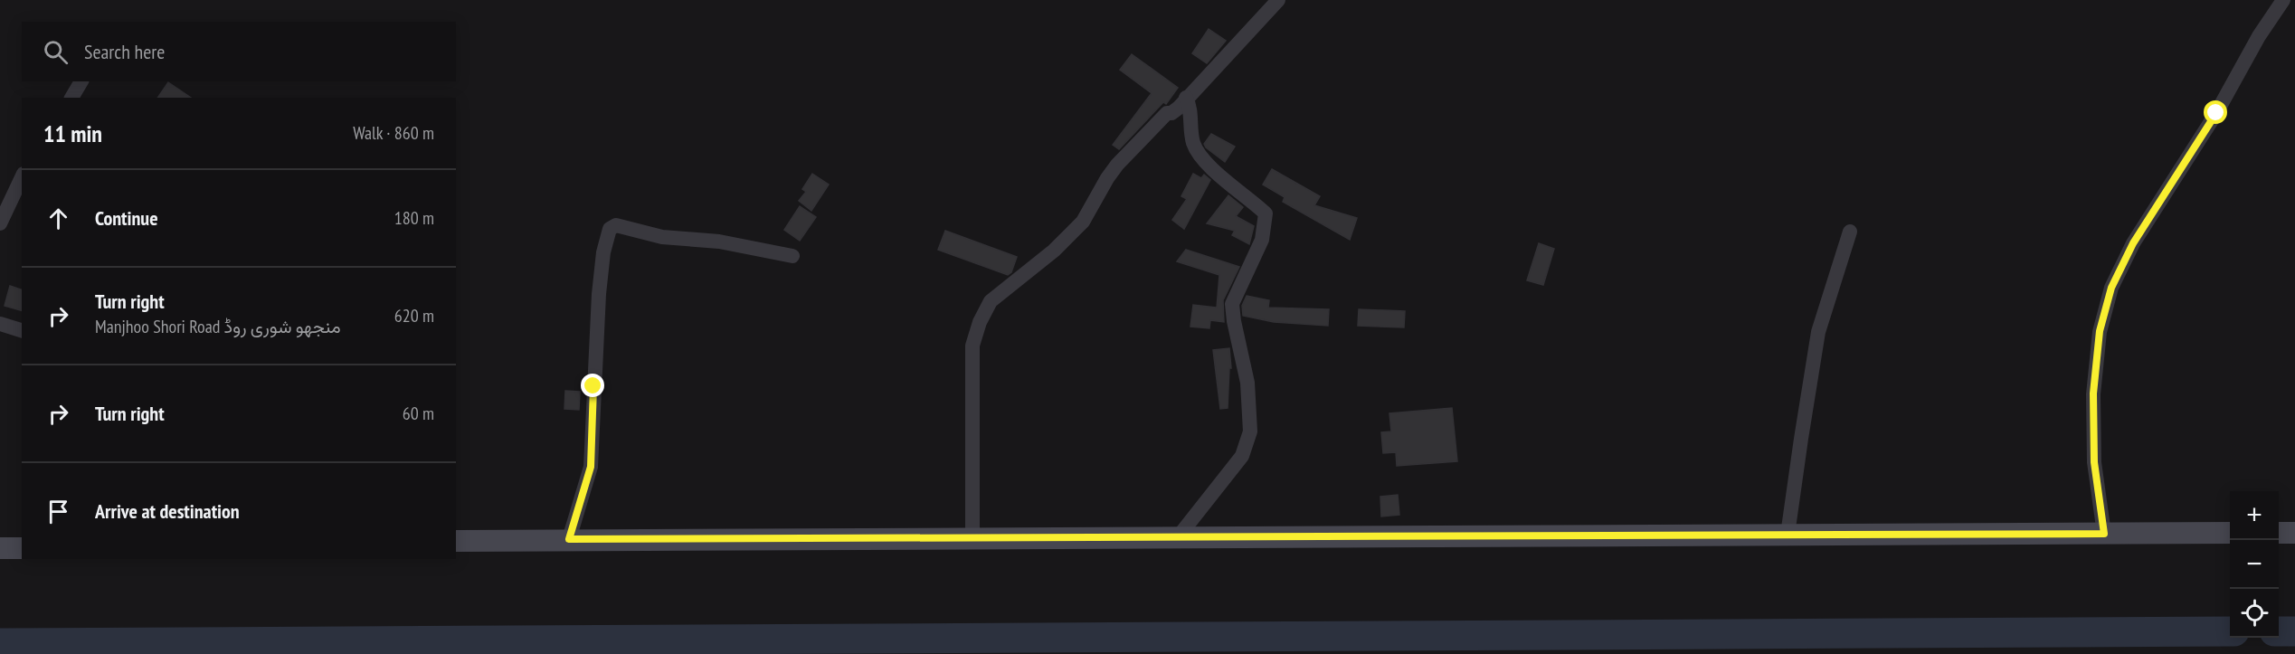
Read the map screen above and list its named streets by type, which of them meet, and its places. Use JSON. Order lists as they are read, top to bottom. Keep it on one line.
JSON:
{"page":{"search":"Search here","heading":["11 min","Walk · 860 m"],"list":[["Continue","180 m"],["Turn right","Manjhoo Shori Road منجھو شوری روڈ","620 m"],["Turn right","60 m"],"Arrive at destination"],"map_buttons":["+","−"]}}
